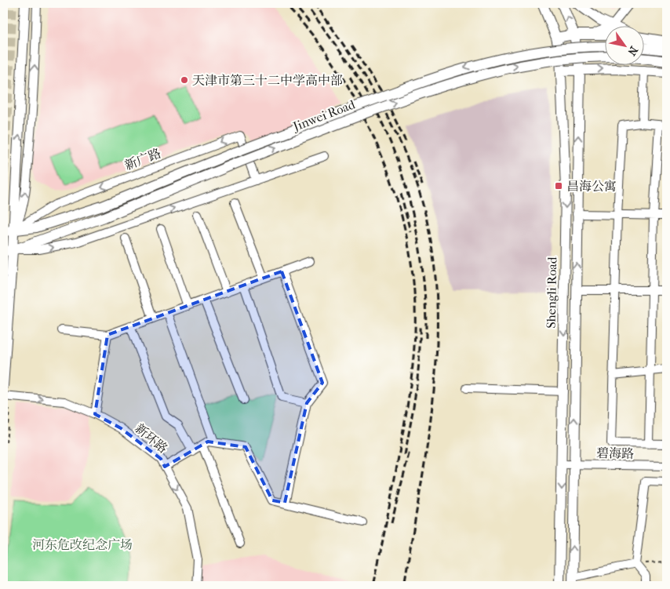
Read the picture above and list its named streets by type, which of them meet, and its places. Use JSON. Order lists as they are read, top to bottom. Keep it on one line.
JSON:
{"streets":{"main road":["Jinwei Road","Shengli Road"],"street":["新广路","新环路","碧海路"]},"crossings":[["Jinwei Road","新广路"],["Shengli Road","碧海路"]],"parks":["河东危改纪念广场"],"places":{"other":["天津市第三十二中学高中部"],"transit":["昌海公寓"]},"north":"bottom right"}
